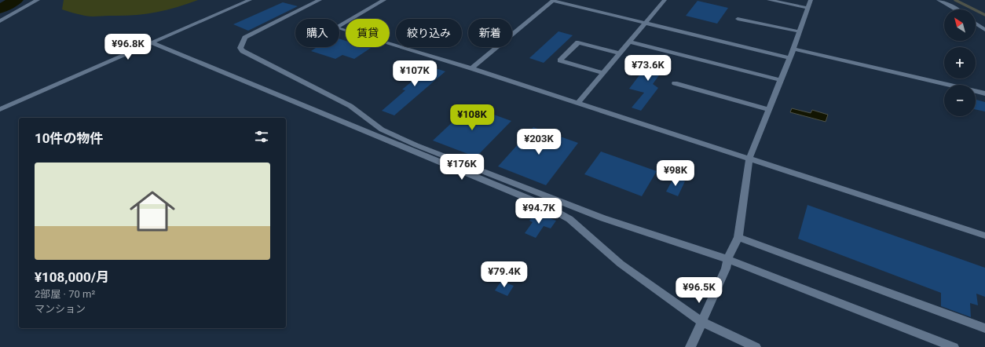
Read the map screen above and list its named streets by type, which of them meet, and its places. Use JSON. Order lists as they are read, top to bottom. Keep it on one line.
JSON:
{"north":"top left","page":{"map_buttons":["+","−"],"chip":["購入","賃貸","絞り込み","新着"],"price":["¥96.8K","¥73.6K","¥107K","¥108K","¥203K","¥176K","¥98K","¥94.7K","¥79.4K","¥96.5K"],"heading":"10件の物件","list":[{"name":"¥108,000/月","note":"2部屋 · 70 m² · マンション"}]}}
